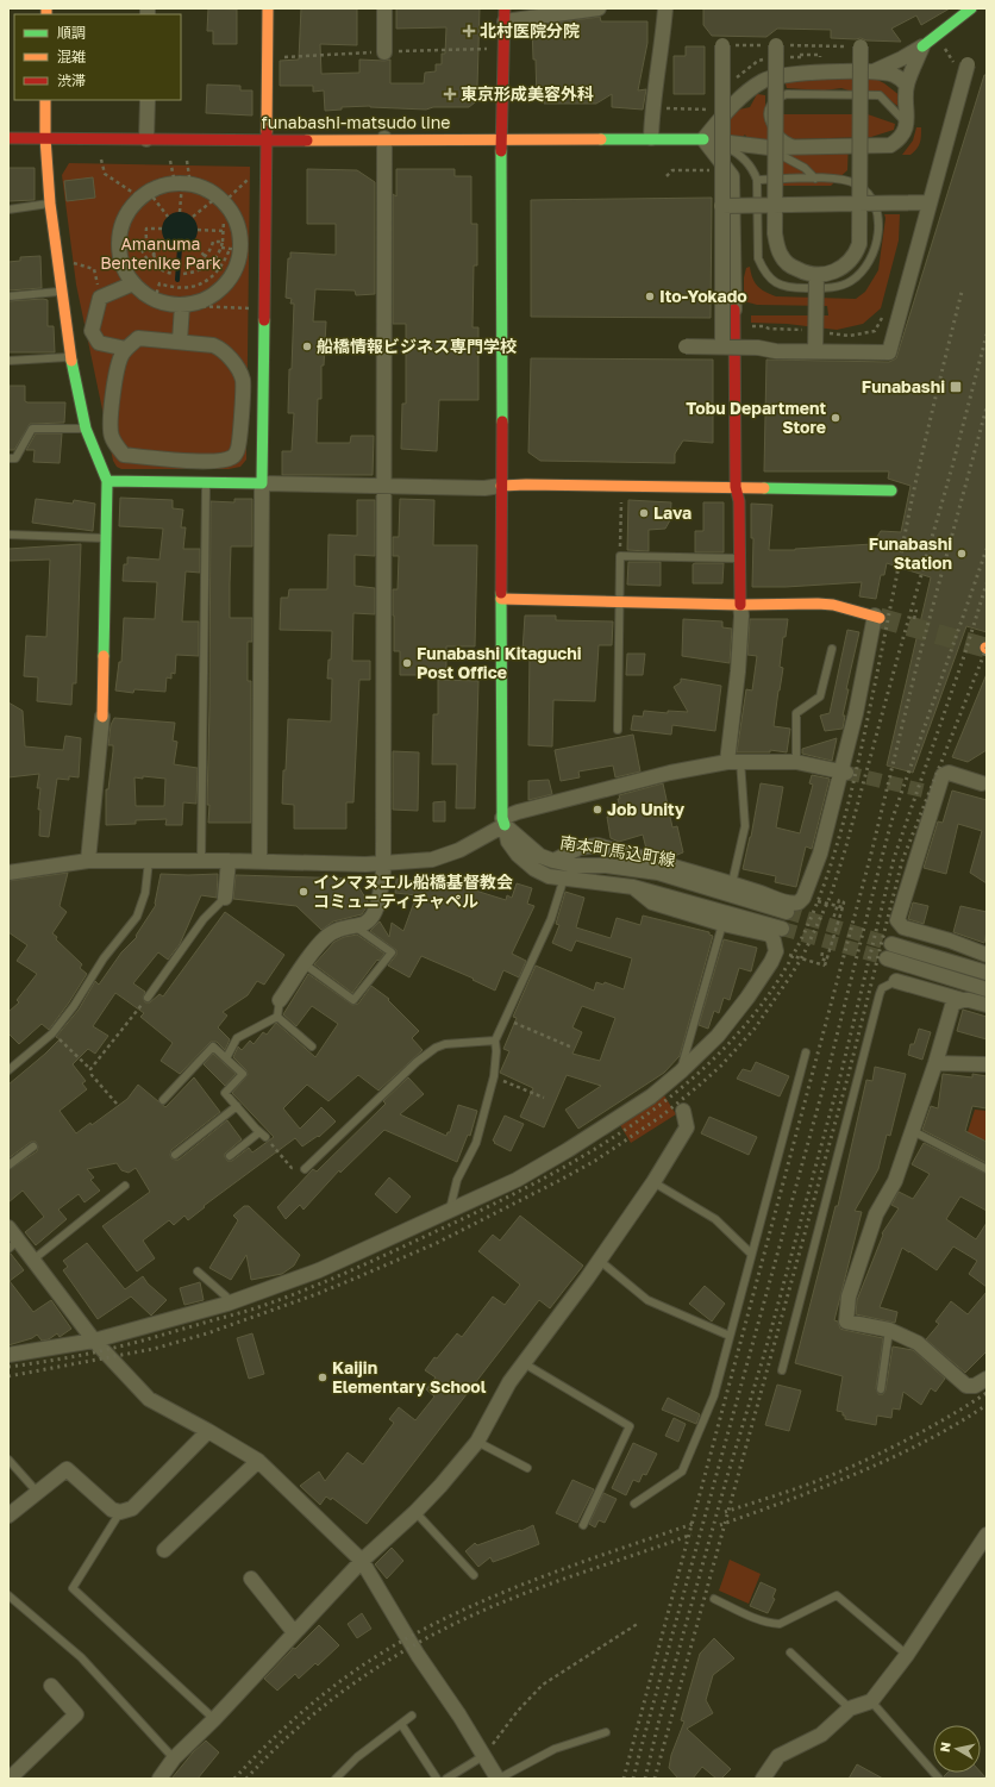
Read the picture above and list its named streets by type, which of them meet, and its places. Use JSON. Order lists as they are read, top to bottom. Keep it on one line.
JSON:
{"streets":{"street":["funabashi-matsudo line","南本町馬込町線"]},"parks":["Amanuma Bentenike Park"],"places":{"health":["北村医院分院","東京形成美容外科"],"other":["Ito-Yokado","船橋情報ビジネス専門学校","Tobu Department Store","Lava","Funabashi Station","Funabashi Kitaguchi Post Office","Job Unity","インマヌエル船橋基督教会 コミュニティチャペル","Kaijin Elementary School"],"transit":["Funabashi"]},"legend":["順調","混雑","渋滞"],"north":"left"}
